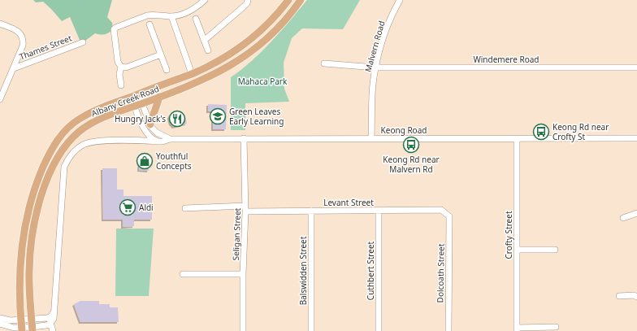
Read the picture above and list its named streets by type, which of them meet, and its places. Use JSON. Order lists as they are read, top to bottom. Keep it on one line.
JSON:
{"streets":{"main road":["Albany Creek Road"],"street":["Malvern Road","Thames Street","Windemere Road","Keong Road","Levant Street","Seligan Street","Crofty Street","Balswidden Street","Cuthbert Street","Dolcoath Street"]},"crossings":[["Malvern Road","Windemere Road"],["Malvern Road","Keong Road"],["Keong Road","Seligan Street"],["Keong Road","Crofty Street"],["Levant Street","Seligan Street"],["Levant Street","Balswidden Street"],["Levant Street","Cuthbert Street"],["Levant Street","Dolcoath Street"]],"parks":["Mahaca Park"],"places":{"school or university":["Green Leaves Early Learning"],"restaurant":["Hungry Jack's"],"bus stop":["Keong Rd near Crofty St","Keong Rd near Malvern Rd"],"shop":["Youthful Concepts"],"supermarket":["Aldi"]}}
